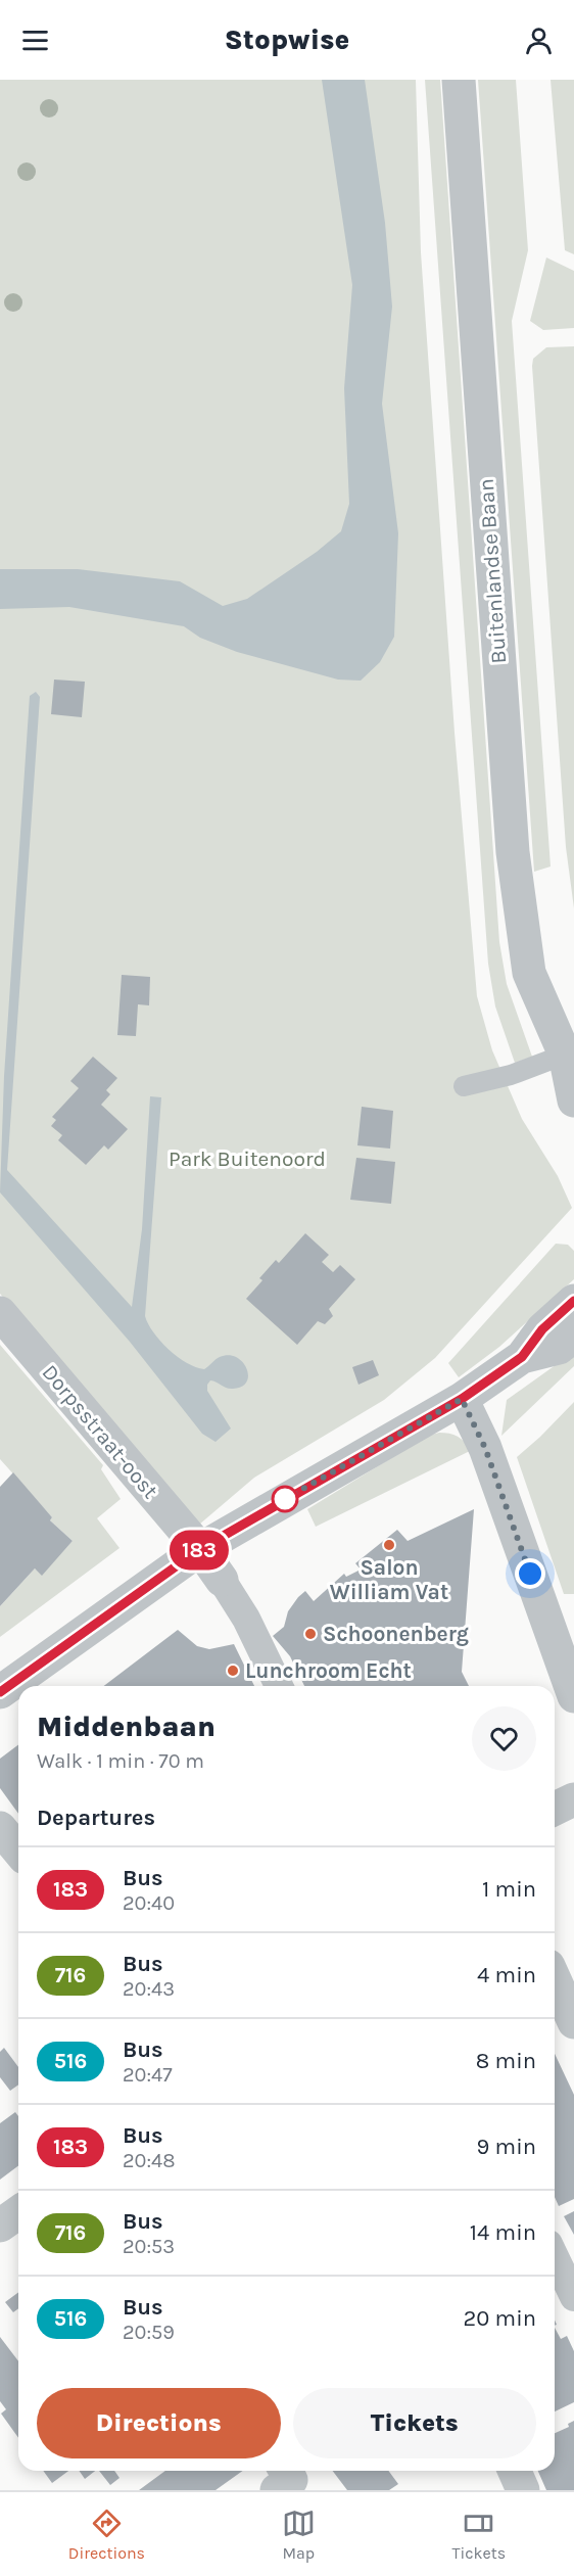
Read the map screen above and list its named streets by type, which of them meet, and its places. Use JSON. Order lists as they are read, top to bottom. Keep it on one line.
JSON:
{"streets":{"street":["Buitenlandse Baan","Dorpsstraat-oost"]},"parks":["Park Buitenoord"],"places":["Salon William Vat","Schoonenberg","Lunchroom Echt"],"lines":["bus line 183"],"page":{"header":"Stopwise","on_map":"183","heading":[["Middenbaan","Walk · 1 min · 70 m"],"Departures"],"list":[{"mark":"183","name":"Bus","note":"20:40","value":"1 min"},{"mark":"716","name":"Bus","note":"20:43","value":"4 min"},{"mark":"516","name":"Bus","note":"20:47","value":"8 min"},{"mark":"183","name":"Bus","note":"20:48","value":"9 min"},{"mark":"716","name":"Bus","note":"20:53","value":"14 min"},{"mark":"516","name":"Bus","note":"20:59","value":"20 min"}],"buttons":["Directions","Tickets"],"tabs":["Directions","Map","Tickets"]}}
